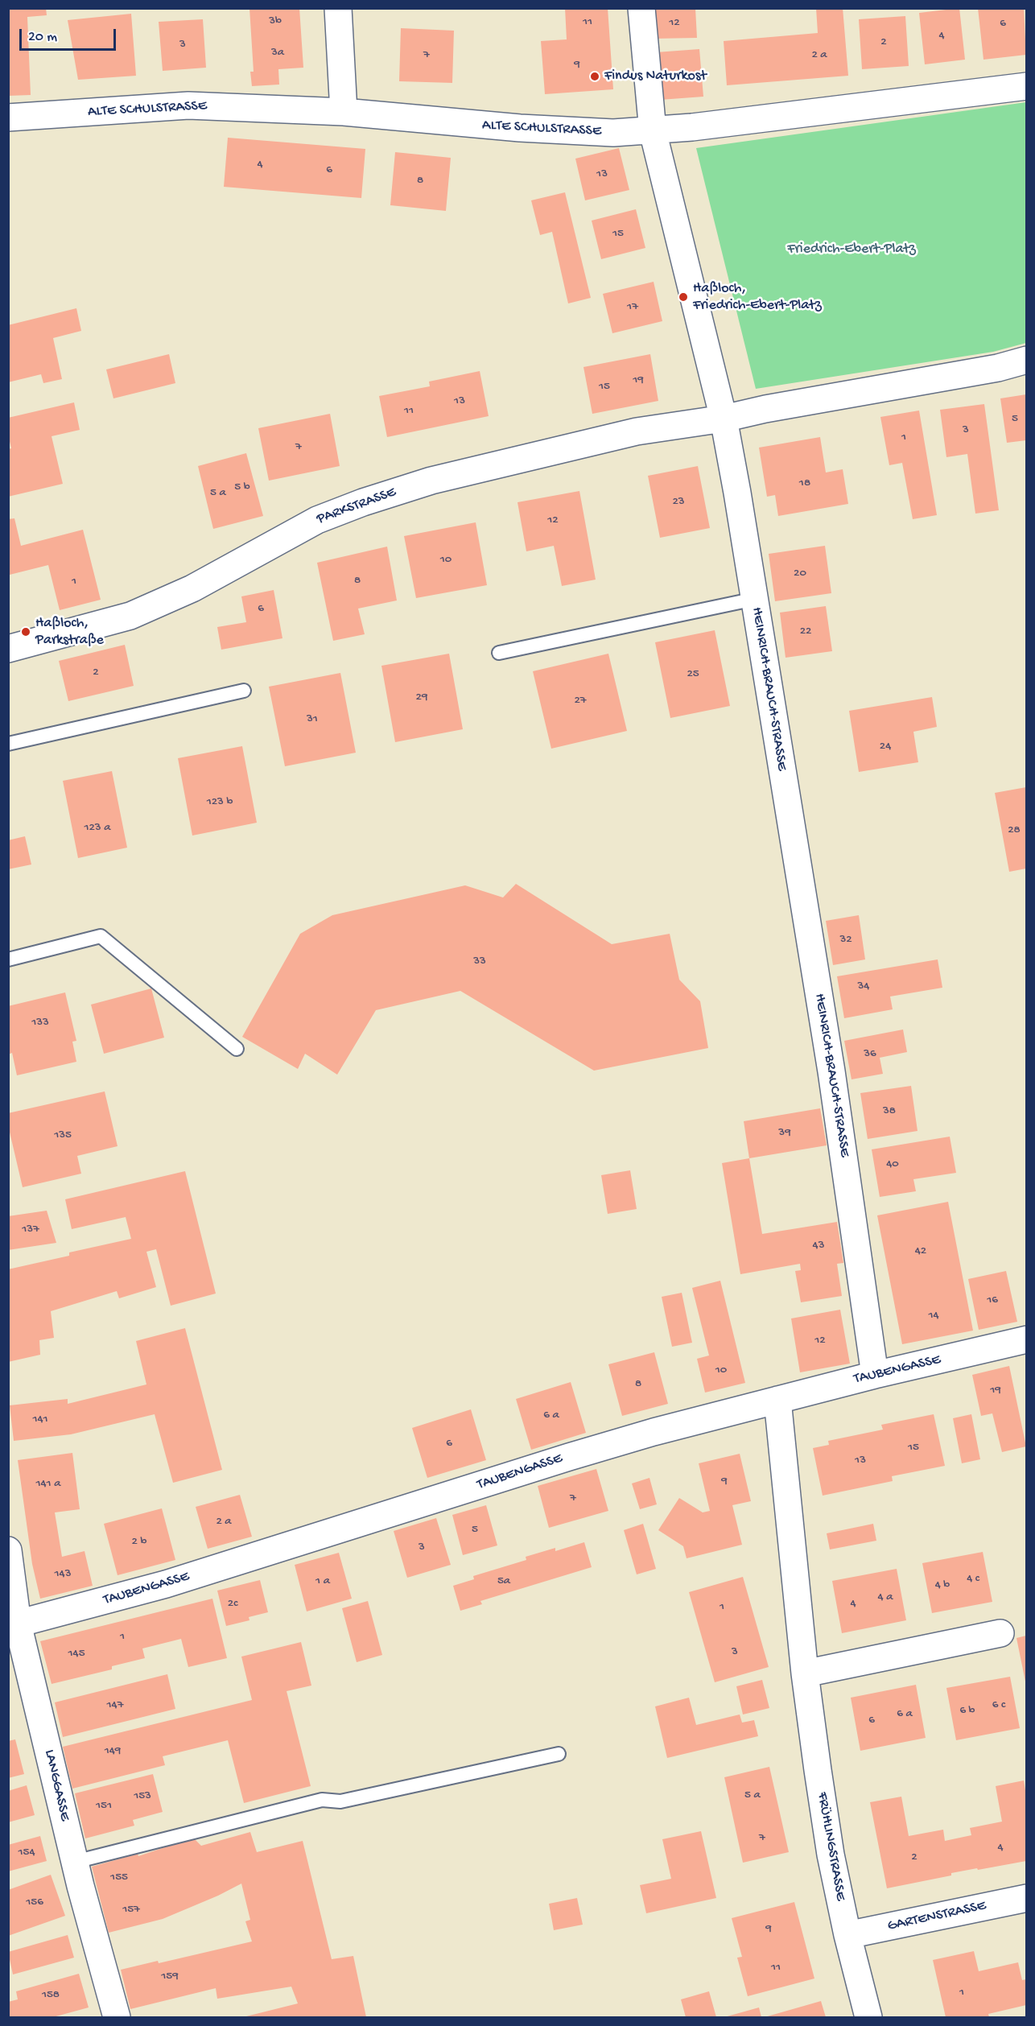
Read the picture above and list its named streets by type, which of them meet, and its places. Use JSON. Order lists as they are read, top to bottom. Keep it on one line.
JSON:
{"streets":{"street":["ALTE SCHULSTRASSE","PARKSTRASSE","HEINRICH-BRAUCH-STRASSE","TAUBENGASSE","LANGGASSE","FRÜHLINGSTRASSE","GARTENSTRASSE"]},"crossings":[["ALTE SCHULSTRASSE","HEINRICH-BRAUCH-STRASSE"],["PARKSTRASSE","HEINRICH-BRAUCH-STRASSE"],["HEINRICH-BRAUCH-STRASSE","TAUBENGASSE"],["TAUBENGASSE","LANGGASSE"],["TAUBENGASSE","FRÜHLINGSTRASSE"],["FRÜHLINGSTRASSE","GARTENSTRASSE"]],"parks":["Friedrich-Ebert-Platz"],"places":["Findus Naturkost","Haßloch, Friedrich-Ebert-Platz","Haßloch, Parkstraße"],"house_numbers":["3b","11","12","6","4","2","3","3a","7","2 a","9","4","6","13","8","15","17","19","15","13","11","5","3","1","7","18","5 b","5 a","23","12","10","20","8","1","6","22","2","25","29","27","31","24","123 b","123 a","28","32","33","34","133","36","38","39","135","40","137","43","42","16","14","12","10","8","19","6 a","141","6","15","13","9","141 a","7","2 a","5","2 b","3","143","4 c","1 a","5a","4 b","4 a","2c","4","1","1","3","145","147","6 c","6 b","6 a","6","149","5 a","153","151","7","4","154","2","155","156","157","9","11","159","1","158"],"scale_bar":"20 m"}
